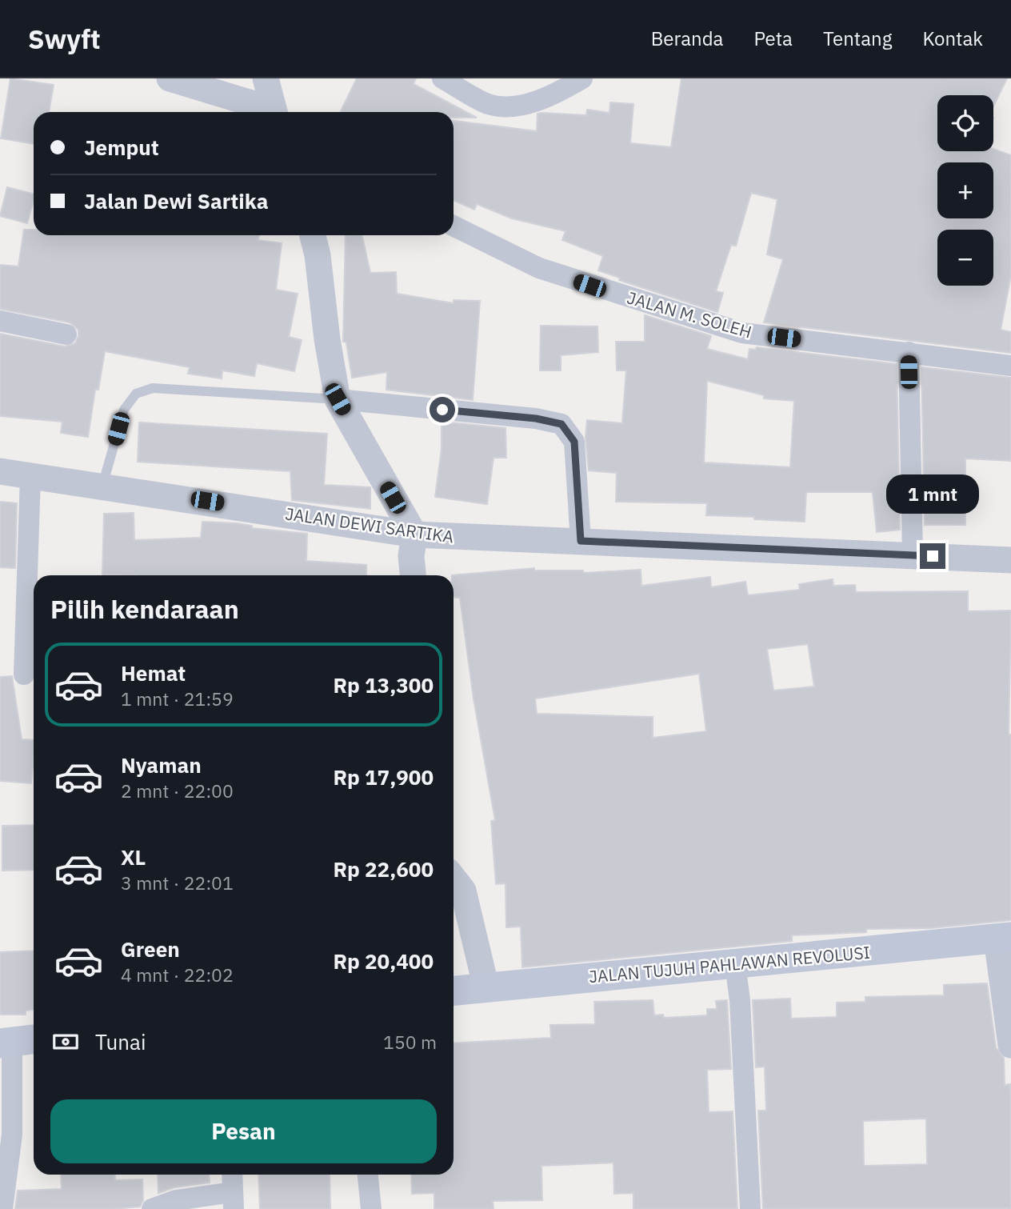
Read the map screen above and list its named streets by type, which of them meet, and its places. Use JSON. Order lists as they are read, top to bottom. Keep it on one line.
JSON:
{"streets":{"main road":["JALAN TUJUH PAHLAWAN REVOLUSI"],"street":["JALAN M. SOLEH","JALAN DEWI SARTIKA"]},"page":{"header":"Swyft","nav":["Beranda","Peta","Tentang","Kontak"],"map_buttons":["+","−"],"banner":["Jemput","Jalan Dewi Sartika"],"bubble":"1 mnt","heading":"Pilih kendaraan","list":[{"name":"Hemat","note":"1 mnt · 21:59","value":"Rp 13,300"},{"name":"Nyaman","note":"2 mnt · 22:00","value":"Rp 17,900"},{"name":"XL","note":"3 mnt · 22:01","value":"Rp 22,600"},{"name":"Green","note":"4 mnt · 22:02","value":"Rp 20,400"}],"pay":["Tunai","150 m"],"buttons":"Pesan"}}
